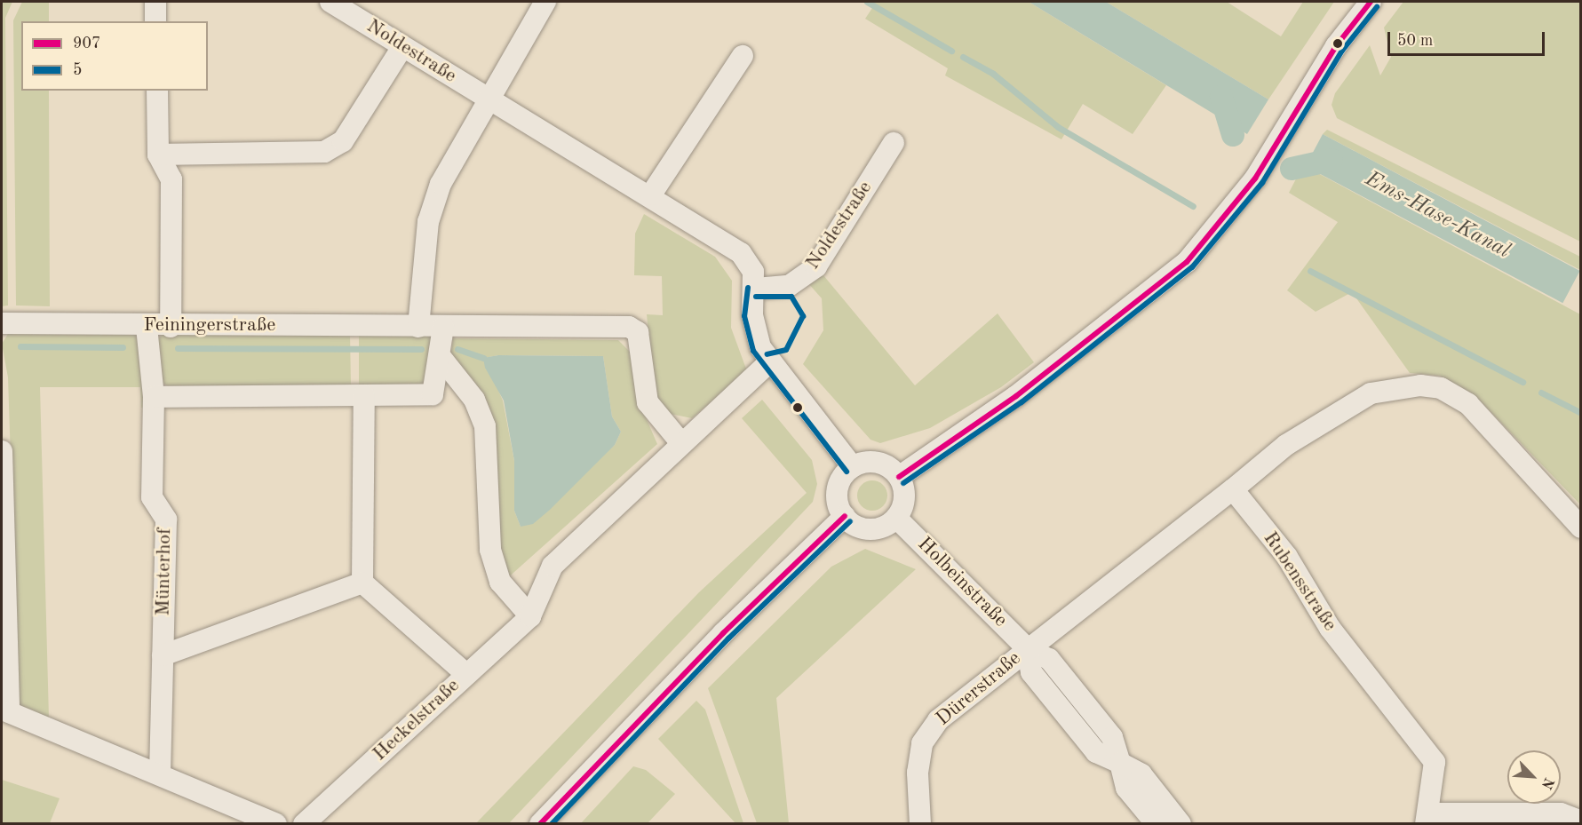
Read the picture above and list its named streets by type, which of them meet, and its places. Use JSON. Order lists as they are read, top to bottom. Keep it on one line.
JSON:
{"streets":{"street":["Noldestraße","Feiningerstraße","Münterhof","Rubensstraße","Holbeinstraße","Dürerstraße","Heckelstraße"]},"crossings":[["Feiningerstraße","Münterhof"],["Holbeinstraße","Dürerstraße"]],"water":["Ems-Hase-Kanal"],"lines":["transit line 907","transit line 5"],"legend":["907","5"],"scale_bar":"50 m","north":"bottom right"}
